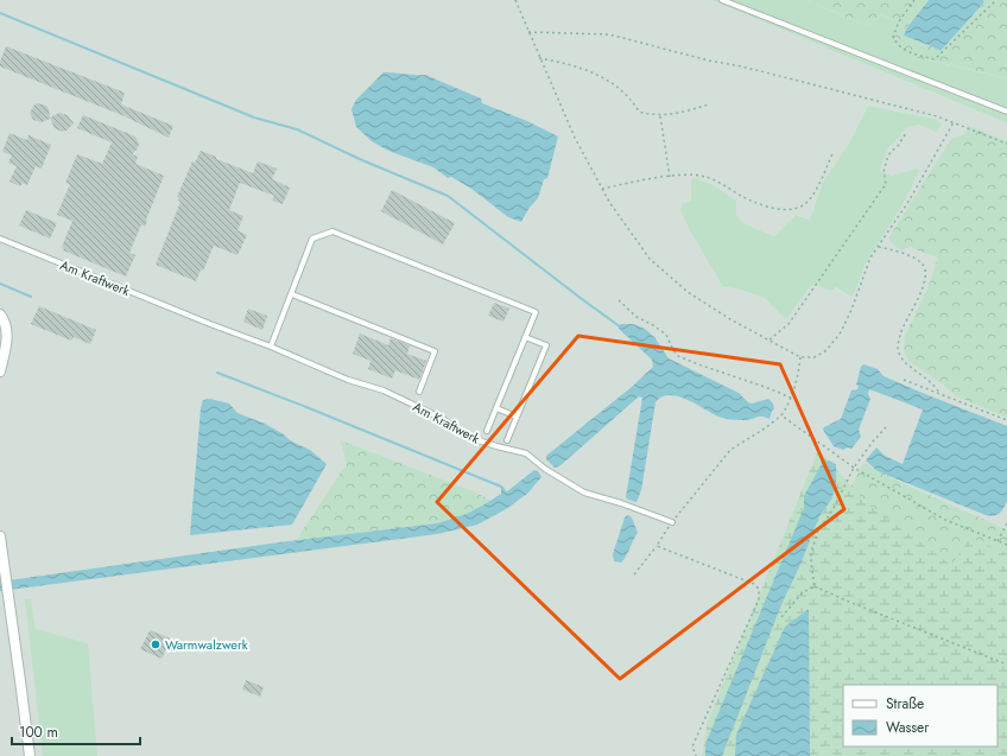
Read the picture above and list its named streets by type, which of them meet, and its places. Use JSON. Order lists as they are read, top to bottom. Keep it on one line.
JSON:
{"streets":{"lane":["Am Kraftwerk"]},"places":["Warmwalzwerk"],"legend":["Straße","Wasser"],"scale_bar":"100 m"}
